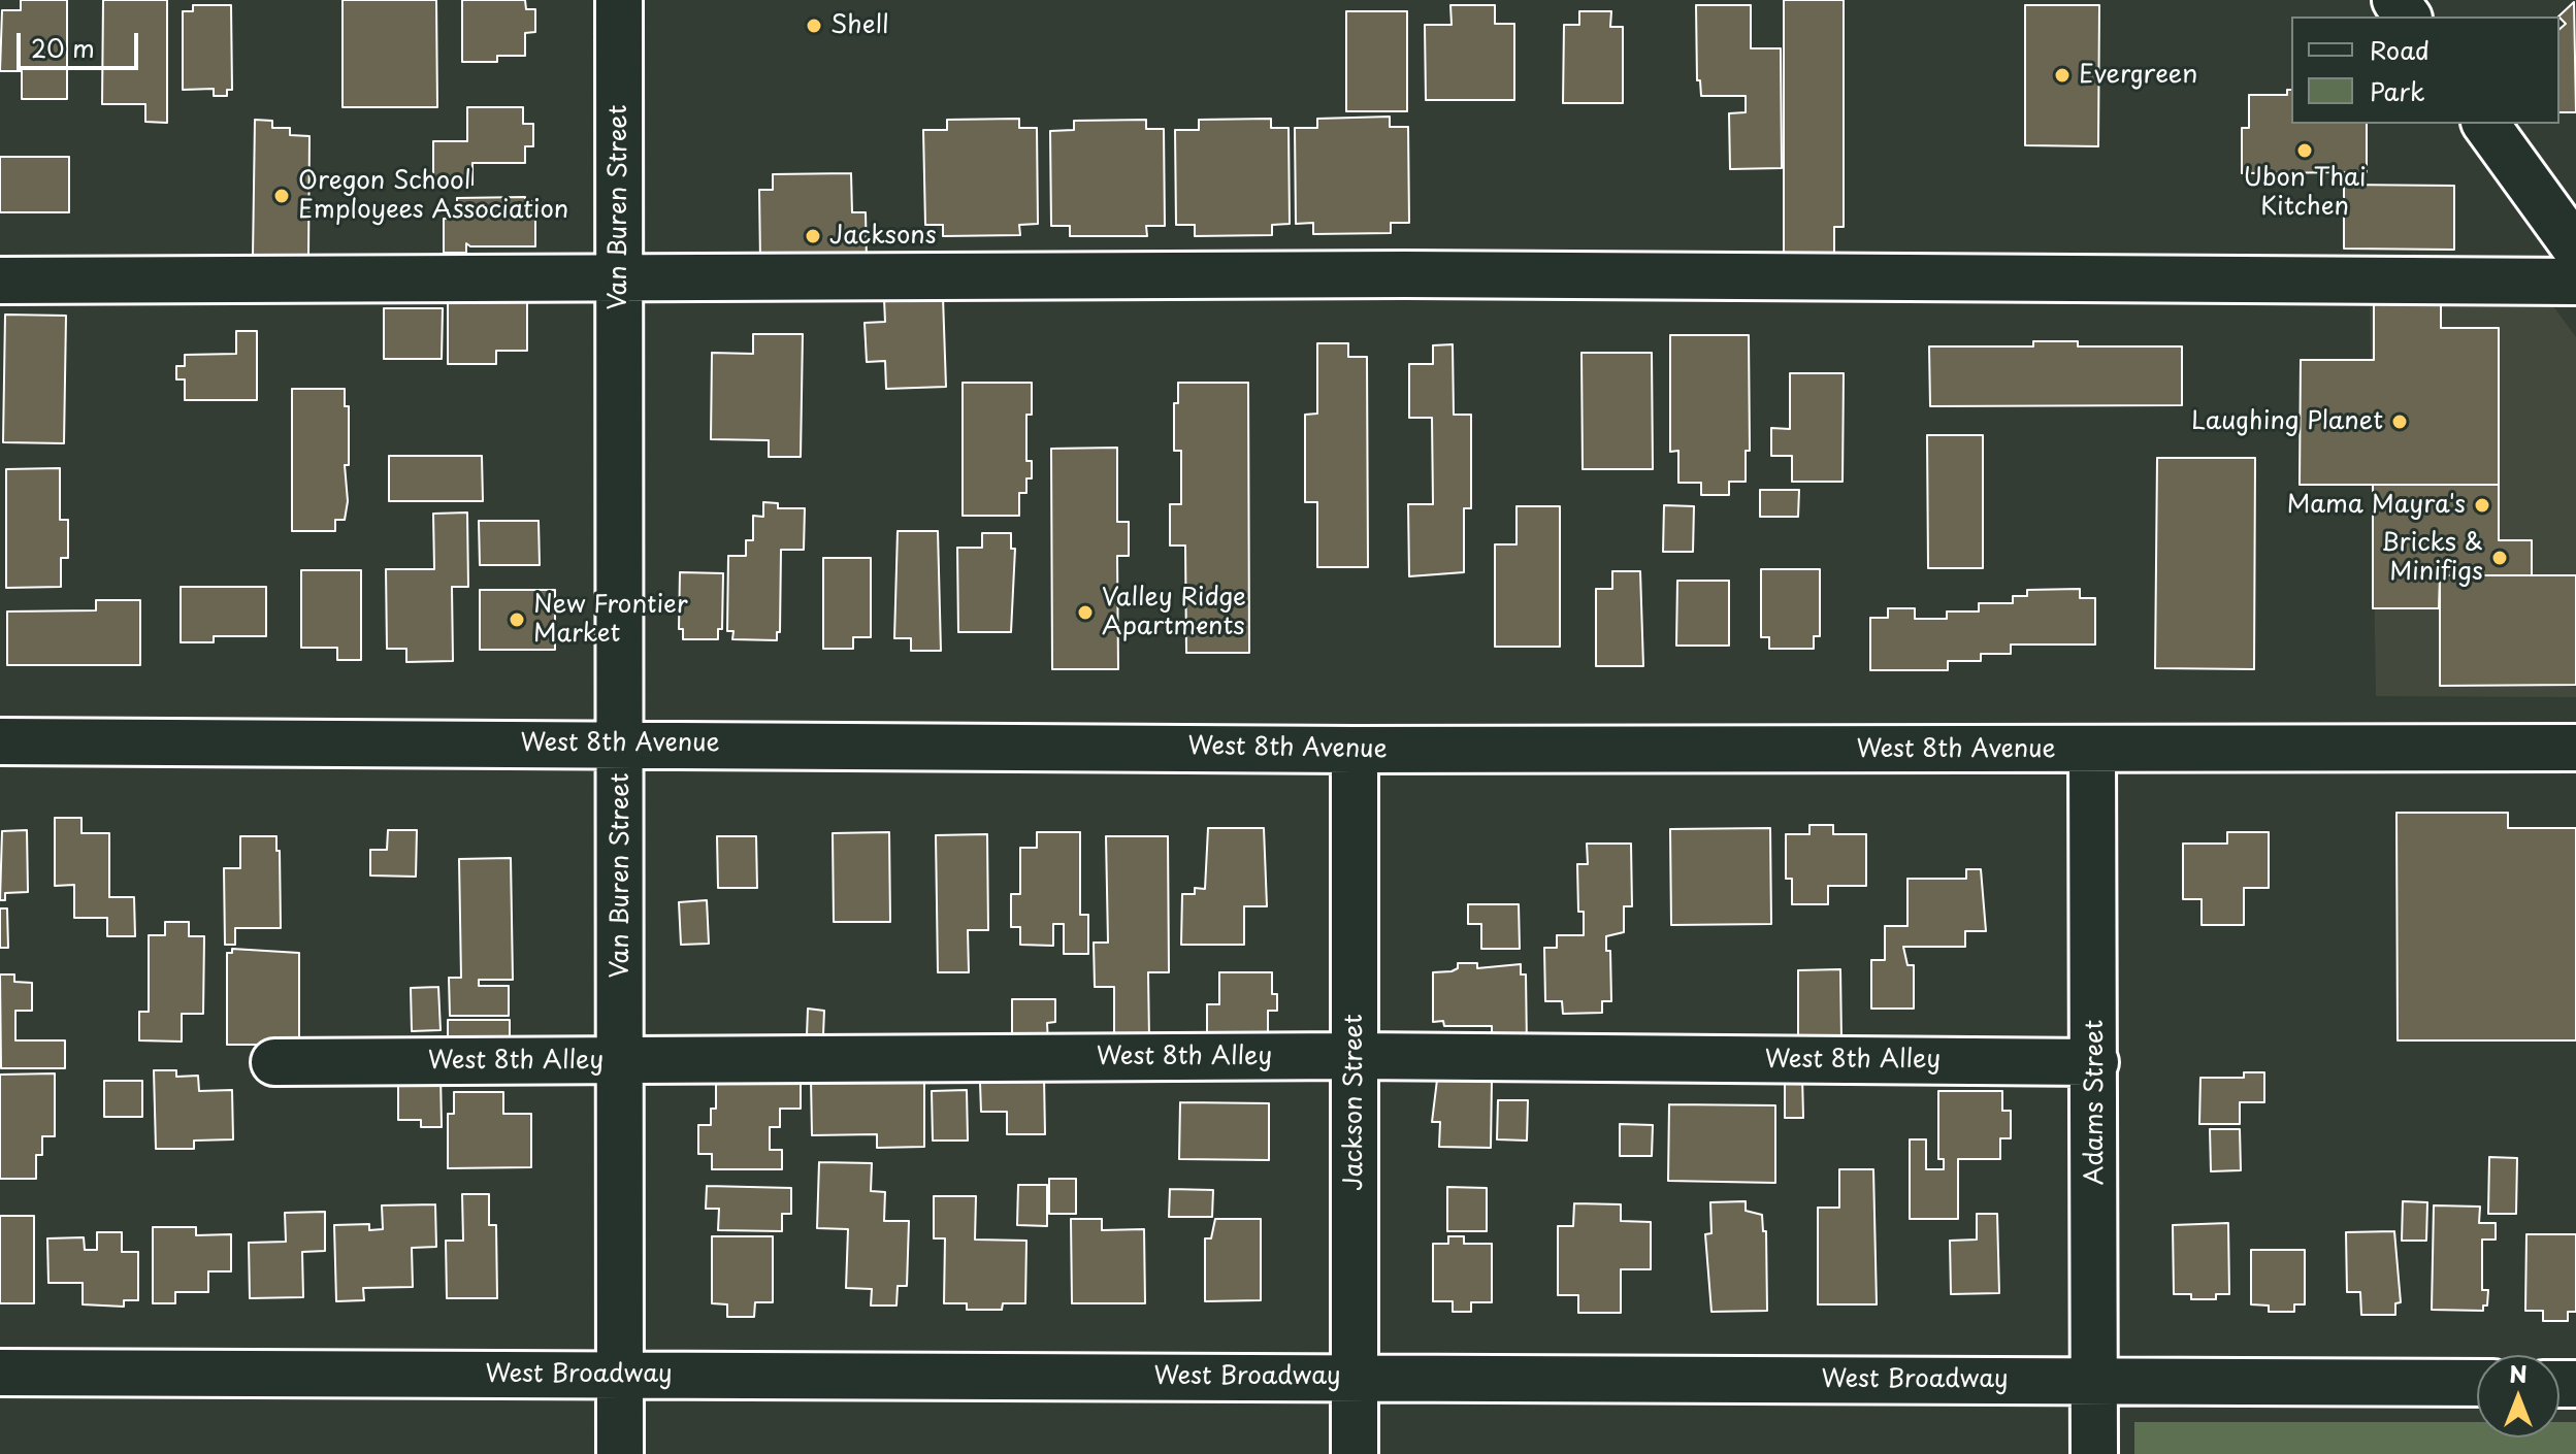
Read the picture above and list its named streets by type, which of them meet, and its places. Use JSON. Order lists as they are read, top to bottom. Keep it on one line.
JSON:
{"streets":{"street":["Van Buren Street","West 8th Avenue","West 8th Alley","Jackson Street","Adams Street","West Broadway"]},"crossings":[["Van Buren Street","West 8th Avenue"],["Van Buren Street","West 8th Alley"],["Van Buren Street","West Broadway"],["West 8th Avenue","Jackson Street"],["West 8th Avenue","Adams Street"],["West 8th Alley","Jackson Street"],["West 8th Alley","Adams Street"],["Jackson Street","West Broadway"],["Adams Street","West Broadway"]],"places":["Shell","Evergreen","Ubon Thai Kitchen","Oregon School Employees Association","Jacksons","Laughing Planet","Mama Mayra's","Bricks & Minifigs","Valley Ridge Apartments","New Frontier Market"],"legend":["Road","Park"],"scale_bar":"20 m","north":"top"}
